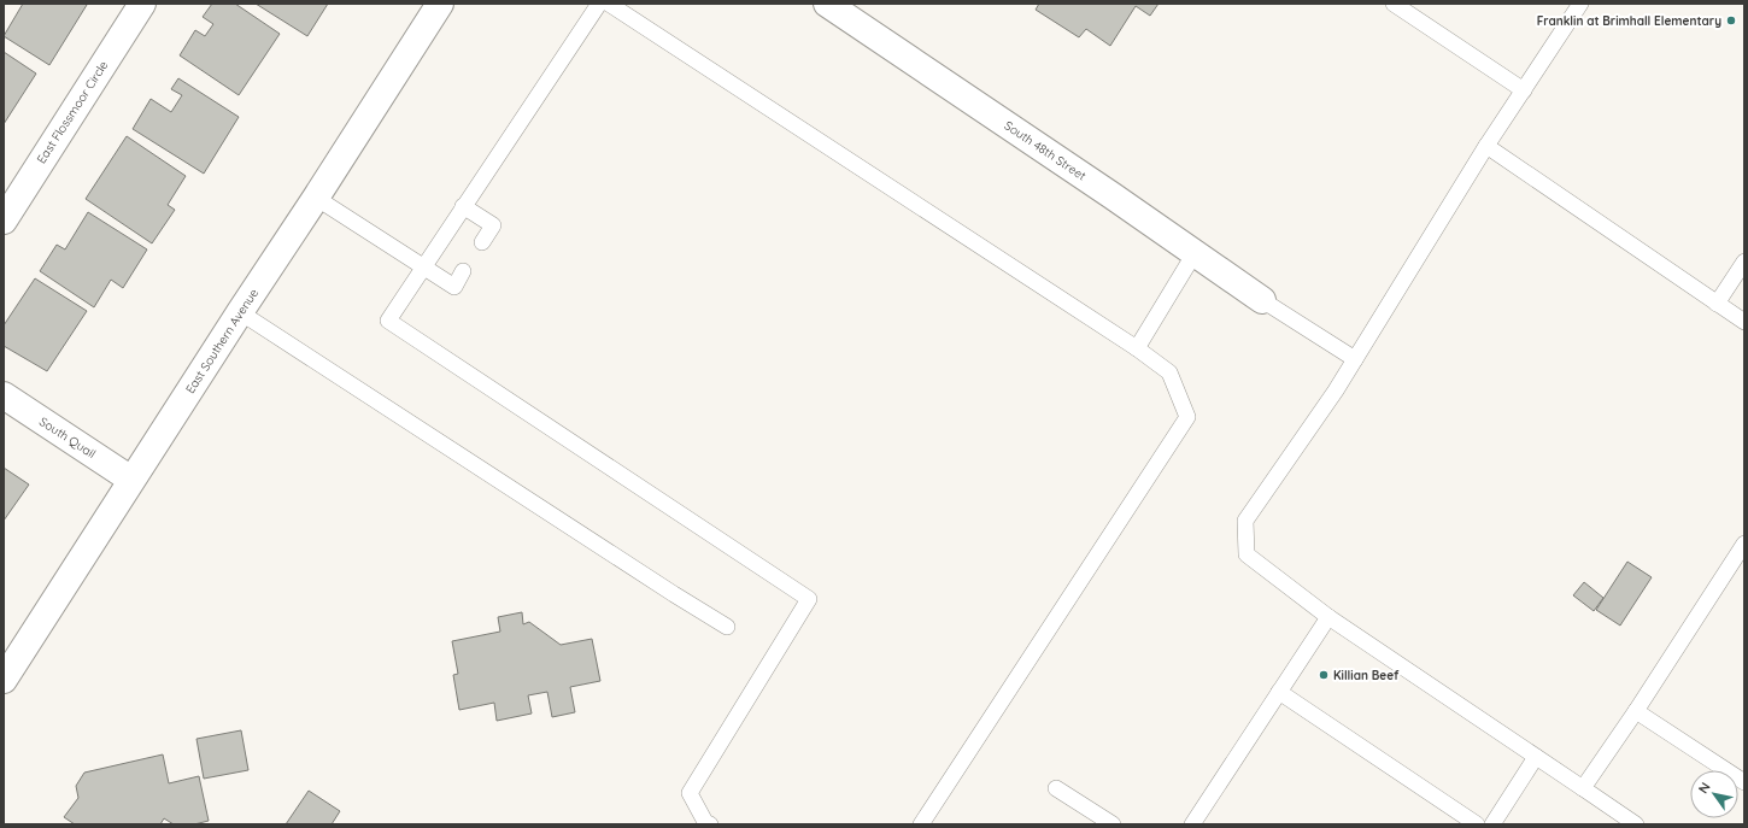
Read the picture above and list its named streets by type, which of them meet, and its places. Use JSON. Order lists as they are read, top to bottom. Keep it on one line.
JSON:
{"streets":{"street":["East Flossmoor Circle","South 48th Street","East Southern Avenue","South Quail"]},"crossings":[["East Southern Avenue","South Quail"]],"places":["Franklin at Brimhall Elementary","Killian Beef"],"north":"top left"}
